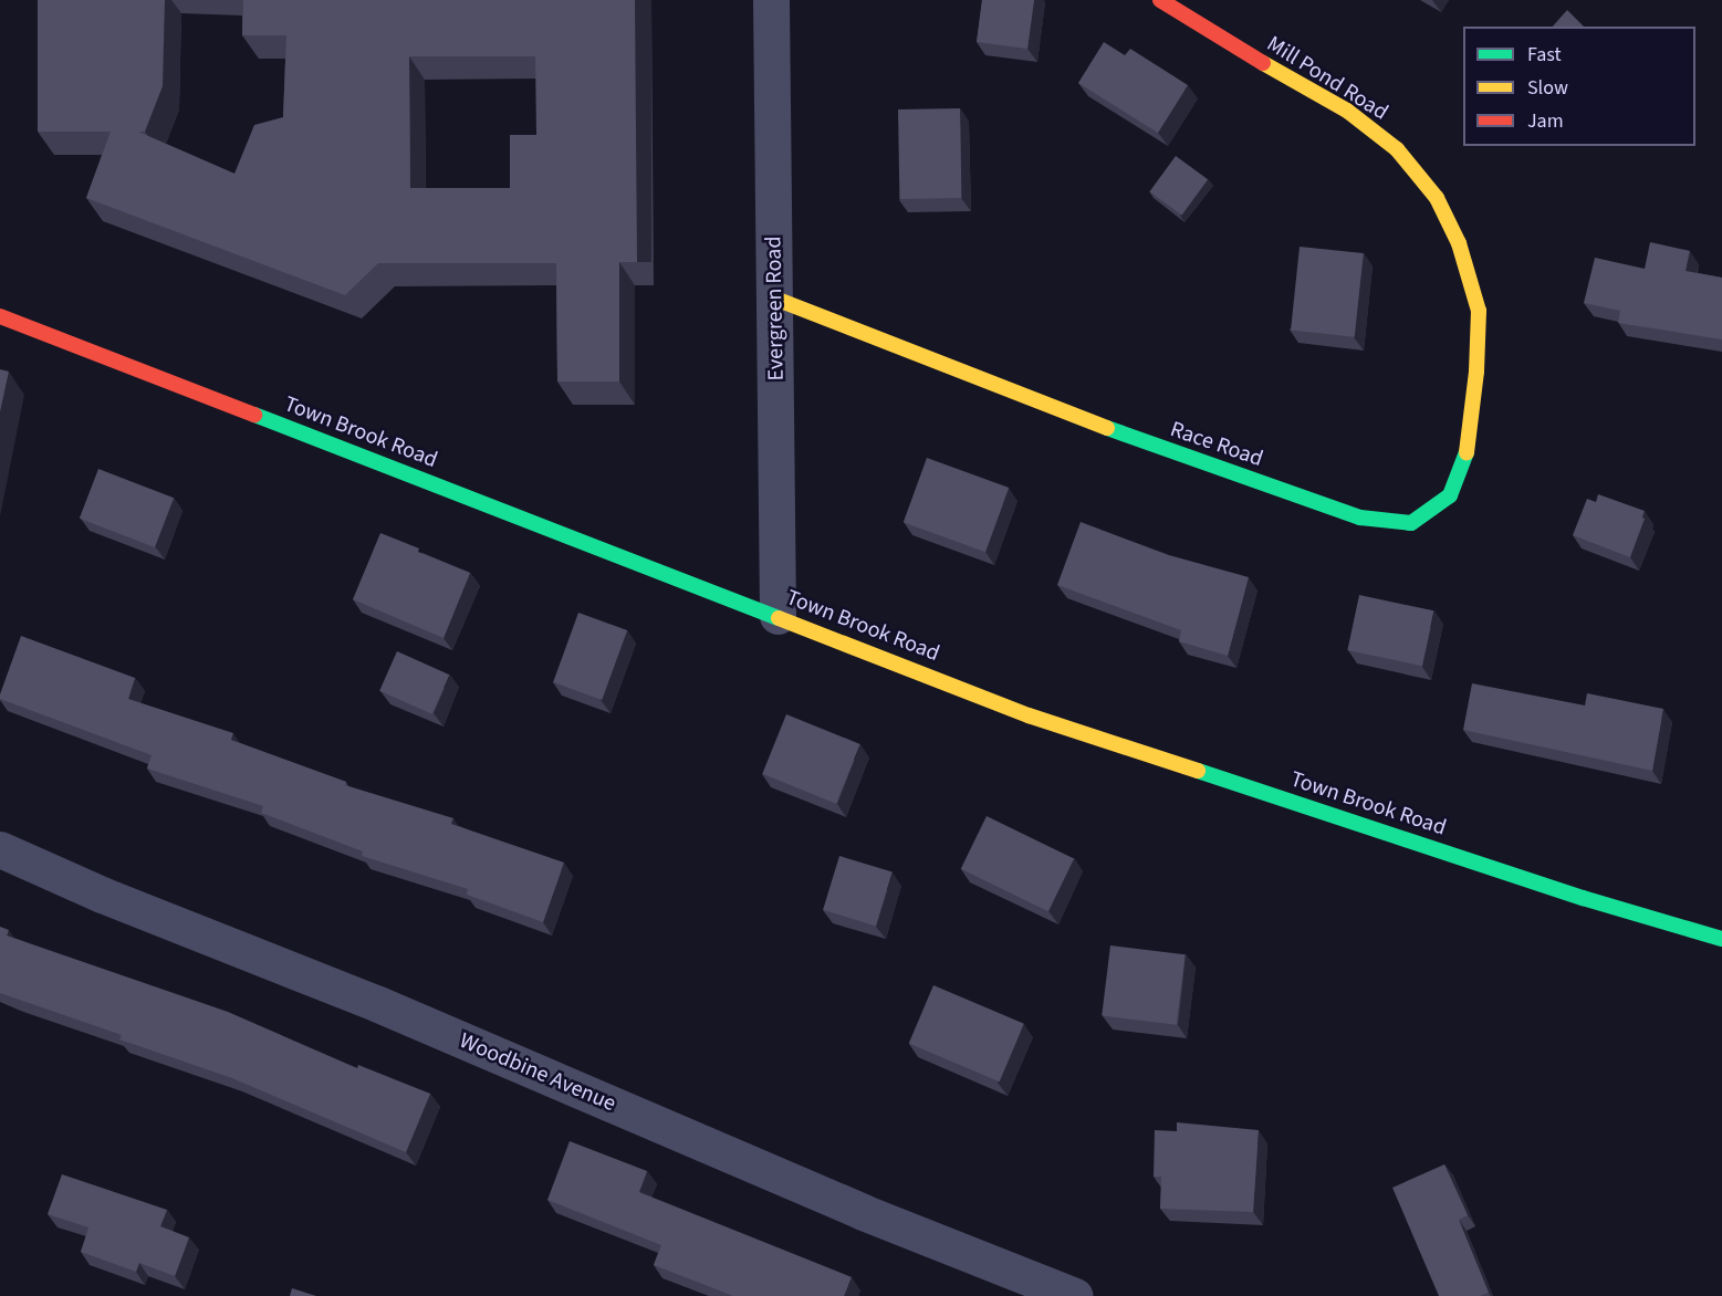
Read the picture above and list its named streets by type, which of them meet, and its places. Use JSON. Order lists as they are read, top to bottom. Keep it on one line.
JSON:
{"streets":{"main road":["Mill Pond Road","Town Brook Road","Race Road"],"street":["Evergreen Road","Woodbine Avenue"]},"crossings":[["Mill Pond Road","Race Road"],["Evergreen Road","Town Brook Road"],["Evergreen Road","Race Road"]],"legend":["Fast","Slow","Jam"]}
